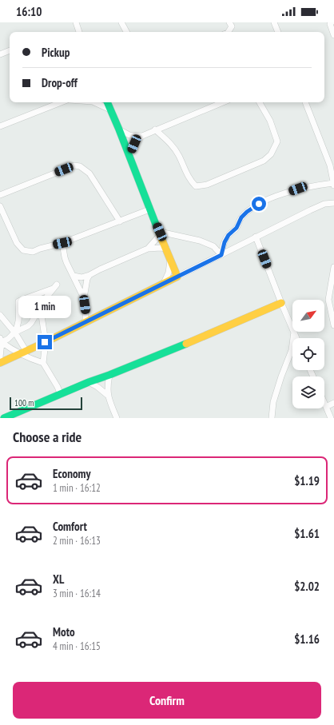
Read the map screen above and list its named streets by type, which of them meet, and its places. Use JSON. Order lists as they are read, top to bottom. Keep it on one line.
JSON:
{"scale_bar":"100 m","north":"top right","page":{"status":"16:10","banner":["Pickup","Drop-off"],"bubble":"1 min","scale":"100 m","heading":"Choose a ride","list":[{"name":"Economy","note":"1 min · 16:12","value":"$1.19"},{"name":"Comfort","note":"2 min · 16:13","value":"$1.61"},{"name":"XL","note":"3 min · 16:14","value":"$2.02"},{"name":"Moto","note":"4 min · 16:15","value":"$1.16"}],"buttons":"Confirm"}}
